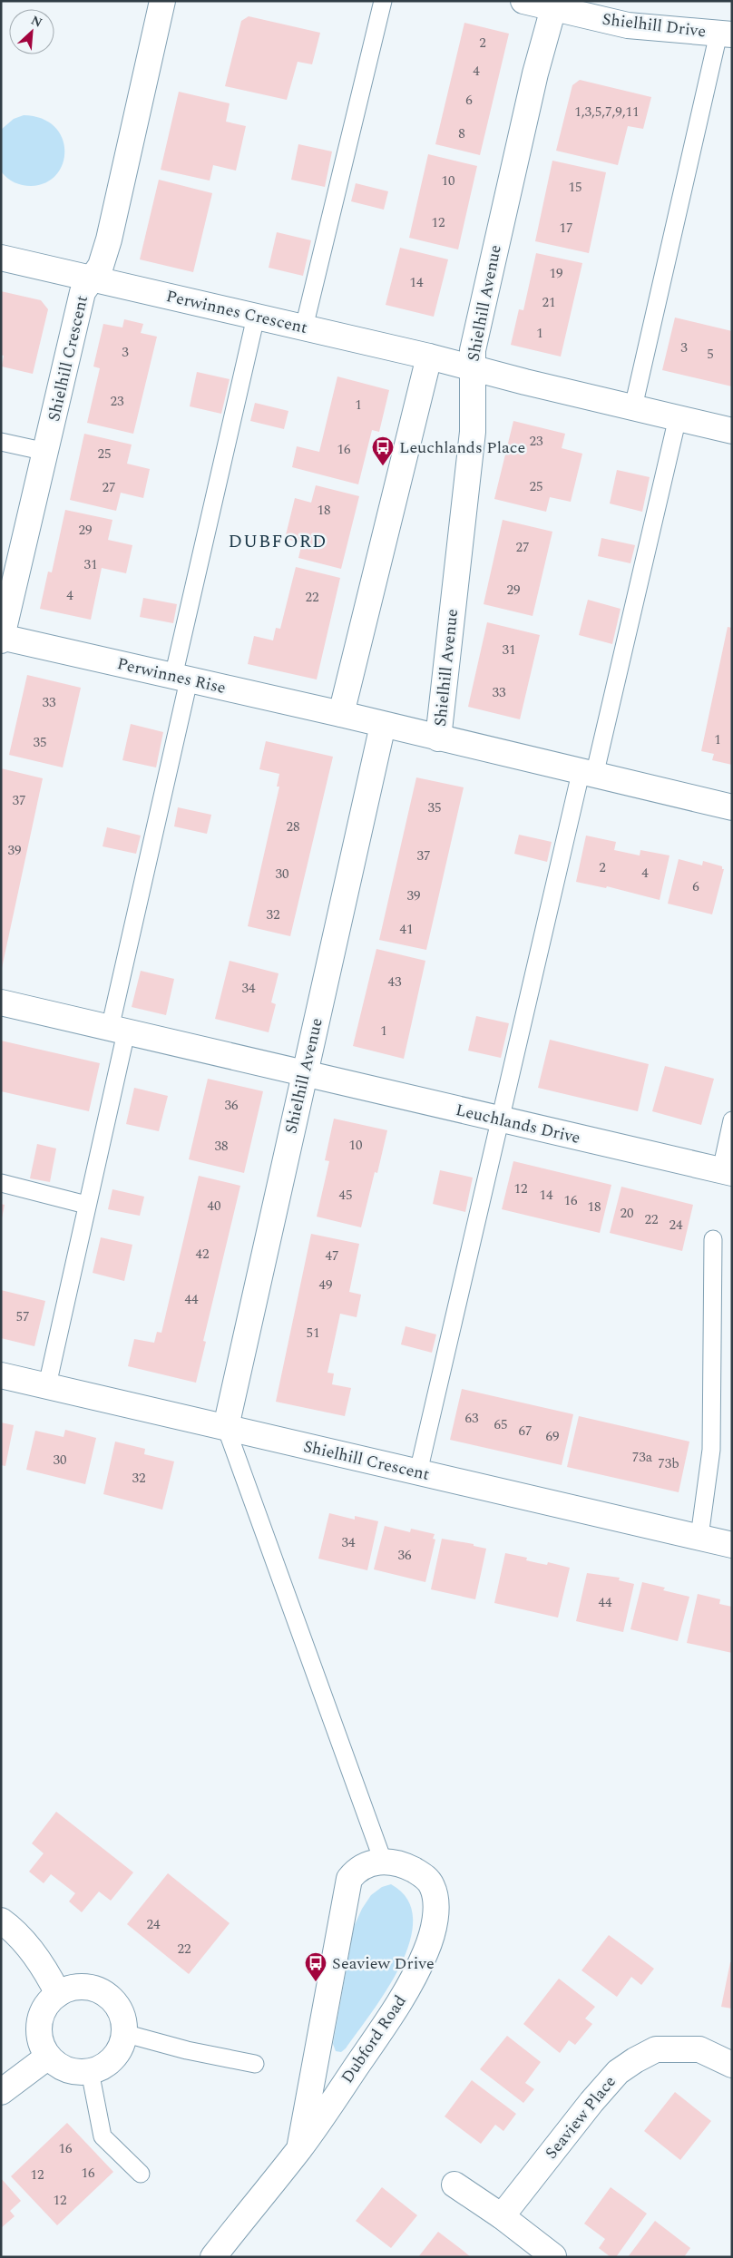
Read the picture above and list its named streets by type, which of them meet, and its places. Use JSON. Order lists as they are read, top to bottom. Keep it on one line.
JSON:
{"streets":{"street":["Shielhill Drive","Shielhill Avenue","Perwinnes Crescent","Shielhill Crescent","Perwinnes Rise","Leuchlands Drive","Dubford Road","Seaview Place"]},"crossings":[["Shielhill Drive","Shielhill Avenue"],["Shielhill Avenue","Perwinnes Crescent"],["Shielhill Avenue","Shielhill Crescent"],["Shielhill Avenue","Perwinnes Rise"],["Shielhill Avenue","Leuchlands Drive"],["Perwinnes Crescent","Shielhill Crescent"],["Shielhill Crescent","Perwinnes Rise"]],"districts":["DUBFORD"],"places":{"bus stop":["Leuchlands Place","Seaview Drive"]},"house_numbers":["2","4","6","1,3,5,7,9,11","8","10","15","12","17","19","14","21","1","3","3","5","23","1","23","16","25","25","27","18","29","27","31","29","4","22","31","33","33","1","35","37","35","28","39","37","2","4","30","6","39","32","41","43","34","1","36","10","38","12","45","14","16","40","18","20","22","24","42","47","49","44","57","51","63","65","67","69","73a","30","73b","32","34","36","44","24","22","16","16","12","12"],"north":"top right"}
